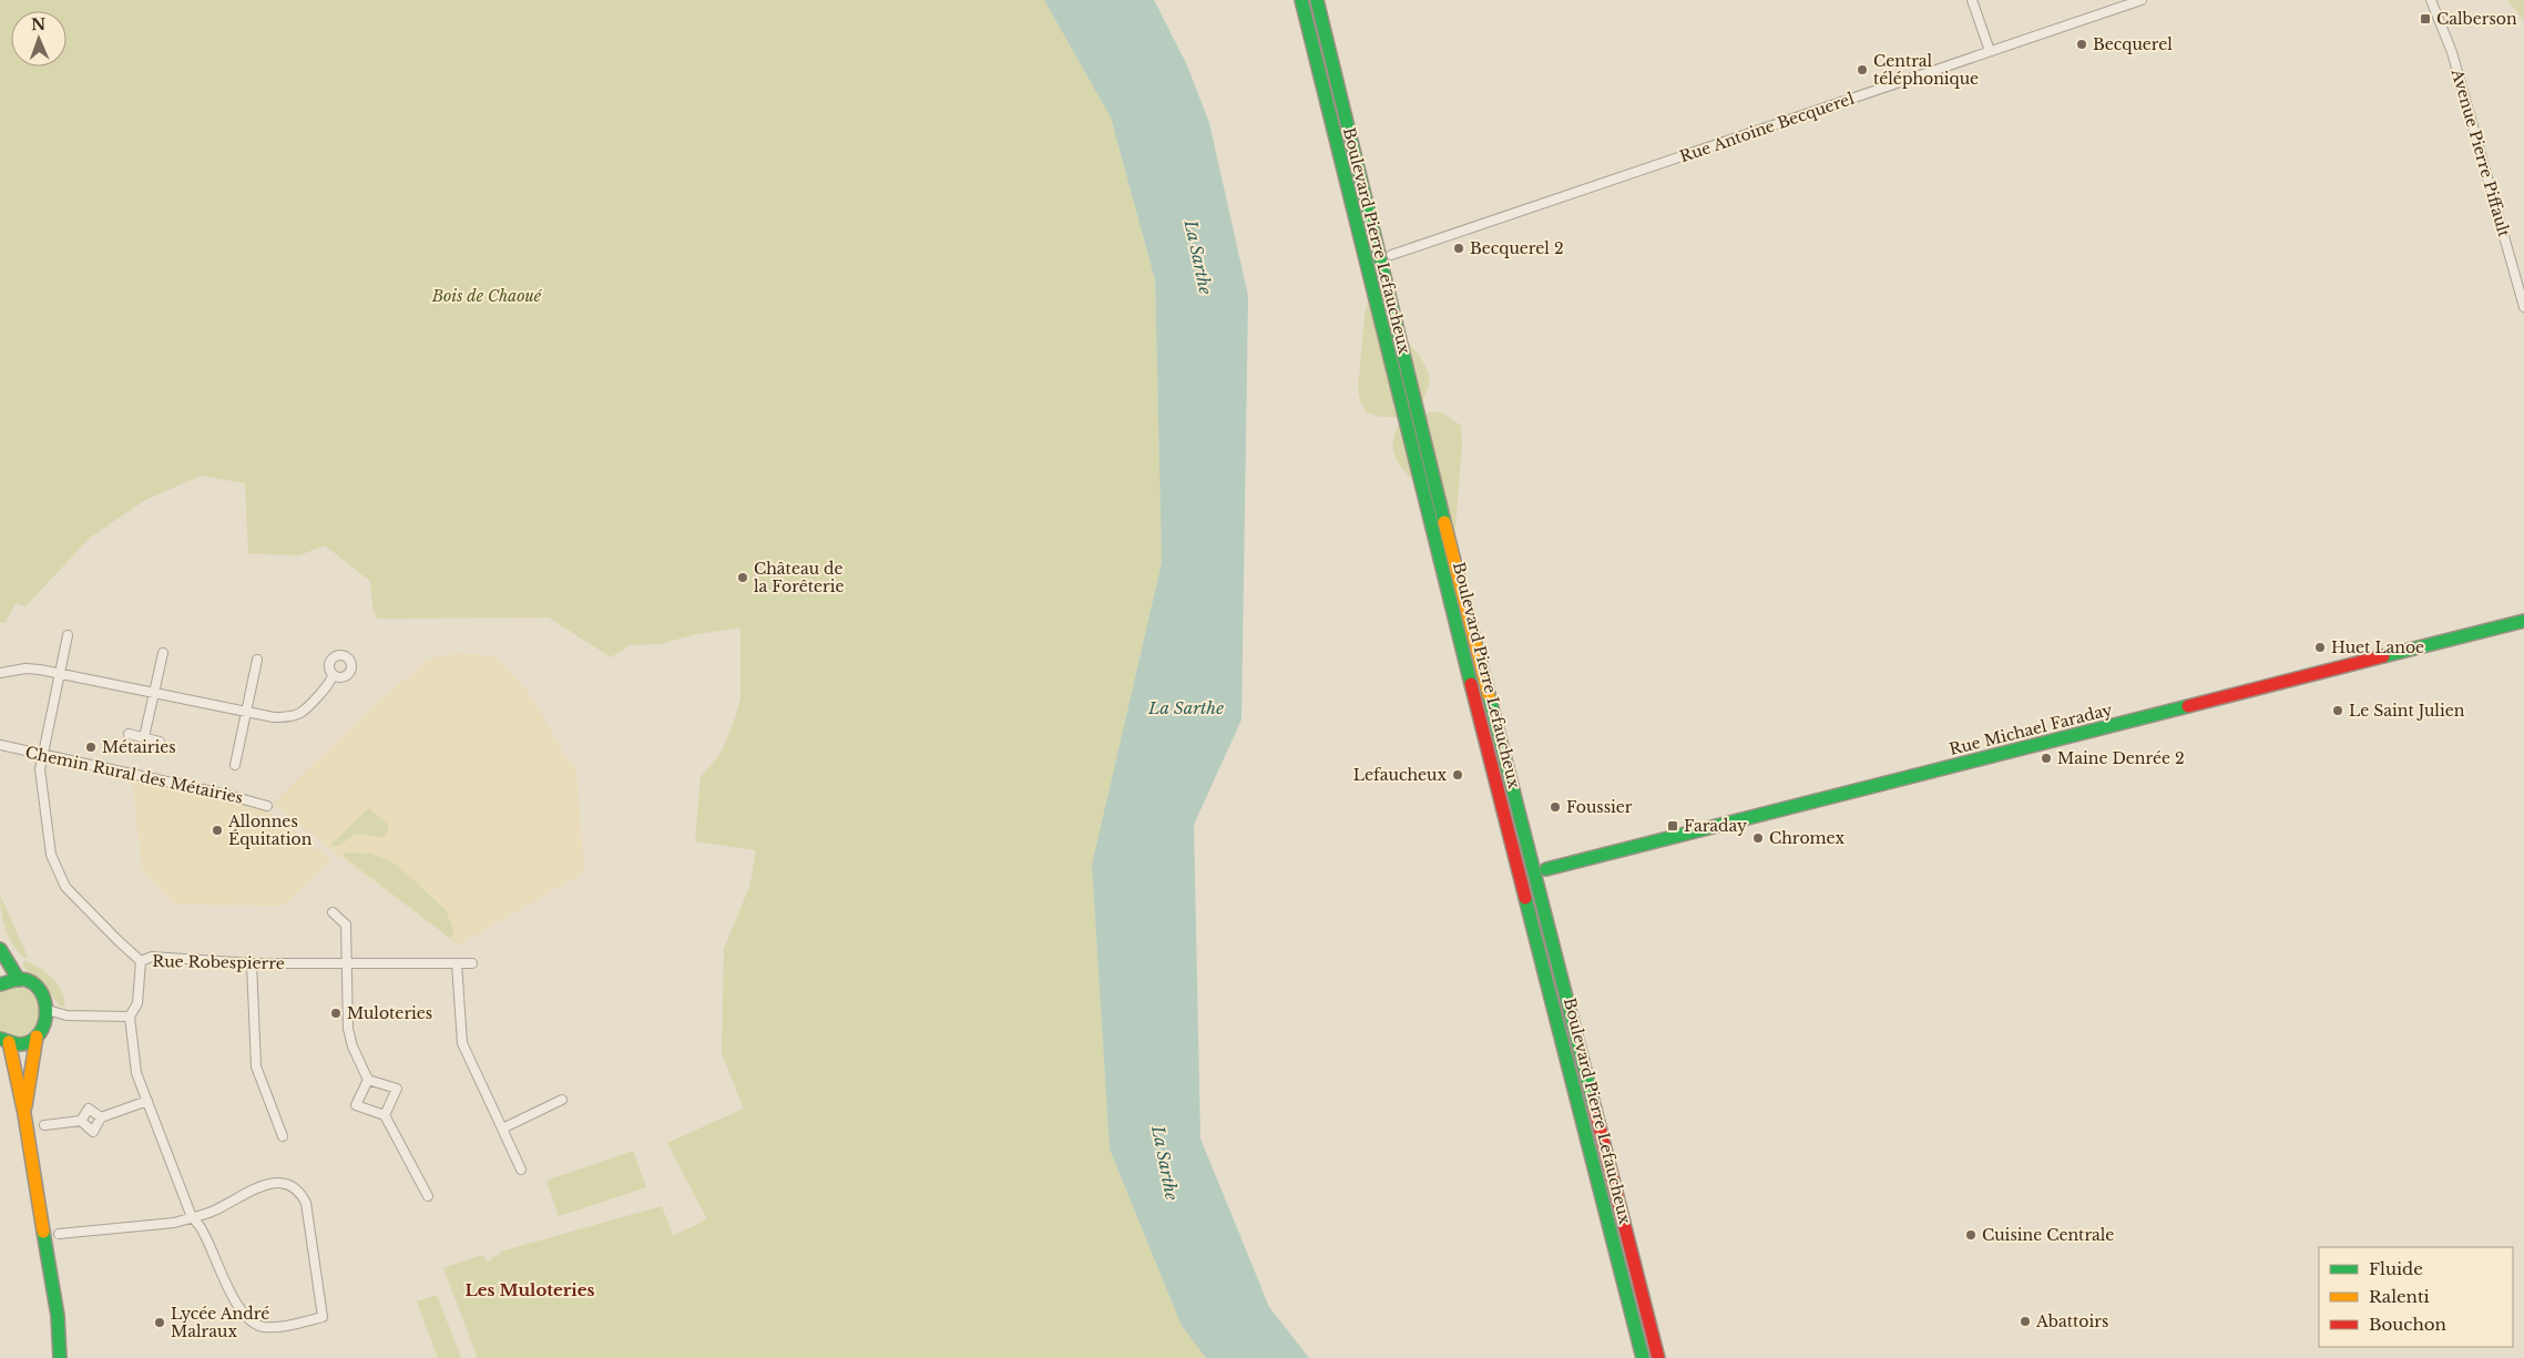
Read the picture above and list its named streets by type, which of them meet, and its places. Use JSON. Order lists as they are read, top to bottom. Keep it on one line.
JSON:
{"streets":{"main road":["Boulevard Pierre Lefaucheux","Rue Michael Faraday"],"street":["Rue Antoine Becquerel","Avenue Pierre Piffault","Chemin Rural des Métairies","Rue Robespierre"]},"crossings":[["Chemin Rural des Métairies","Rue Robespierre"]],"districts":["Les Muloteries"],"water":["La Sarthe"],"parks":["Bois de Chaoué"],"places":{"transit":["Calberson","Faraday"],"other":["Becquerel","Central téléphonique","Becquerel 2","Château de la Forêterie","Huet Lanoe","Le Saint Julien","Métairies","Maine Denrée 2","Lefaucheux","Foussier","Allonnes Équitation","Chromex","Muloteries","Cuisine Centrale","Abattoirs","Lycée André Malraux"]},"legend":["Fluide","Ralenti","Bouchon"],"north":"top"}
